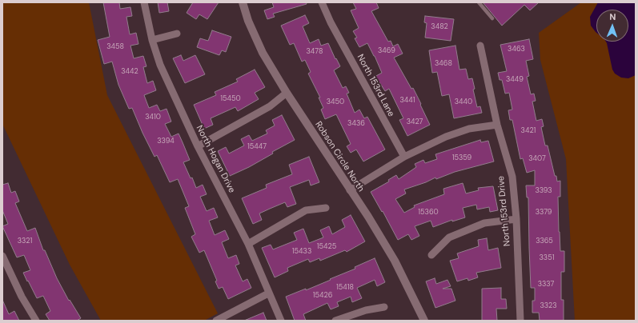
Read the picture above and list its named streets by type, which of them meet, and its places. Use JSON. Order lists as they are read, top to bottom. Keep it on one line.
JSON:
{"streets":{"street":["North 153rd Lane","Robson Circle North","North Hogan Drive","North 153rd Drive"]},"house_numbers":["3482","3458","3463","3469","3478","3468","3442","3449","15450","3441","3450","3440","3410","3427","3436","3421","3394","15447","15359","3407","3393","15360","3379","3321","3365","15425","15433","3351","3337","15418","15426","3323"],"north":"top"}
